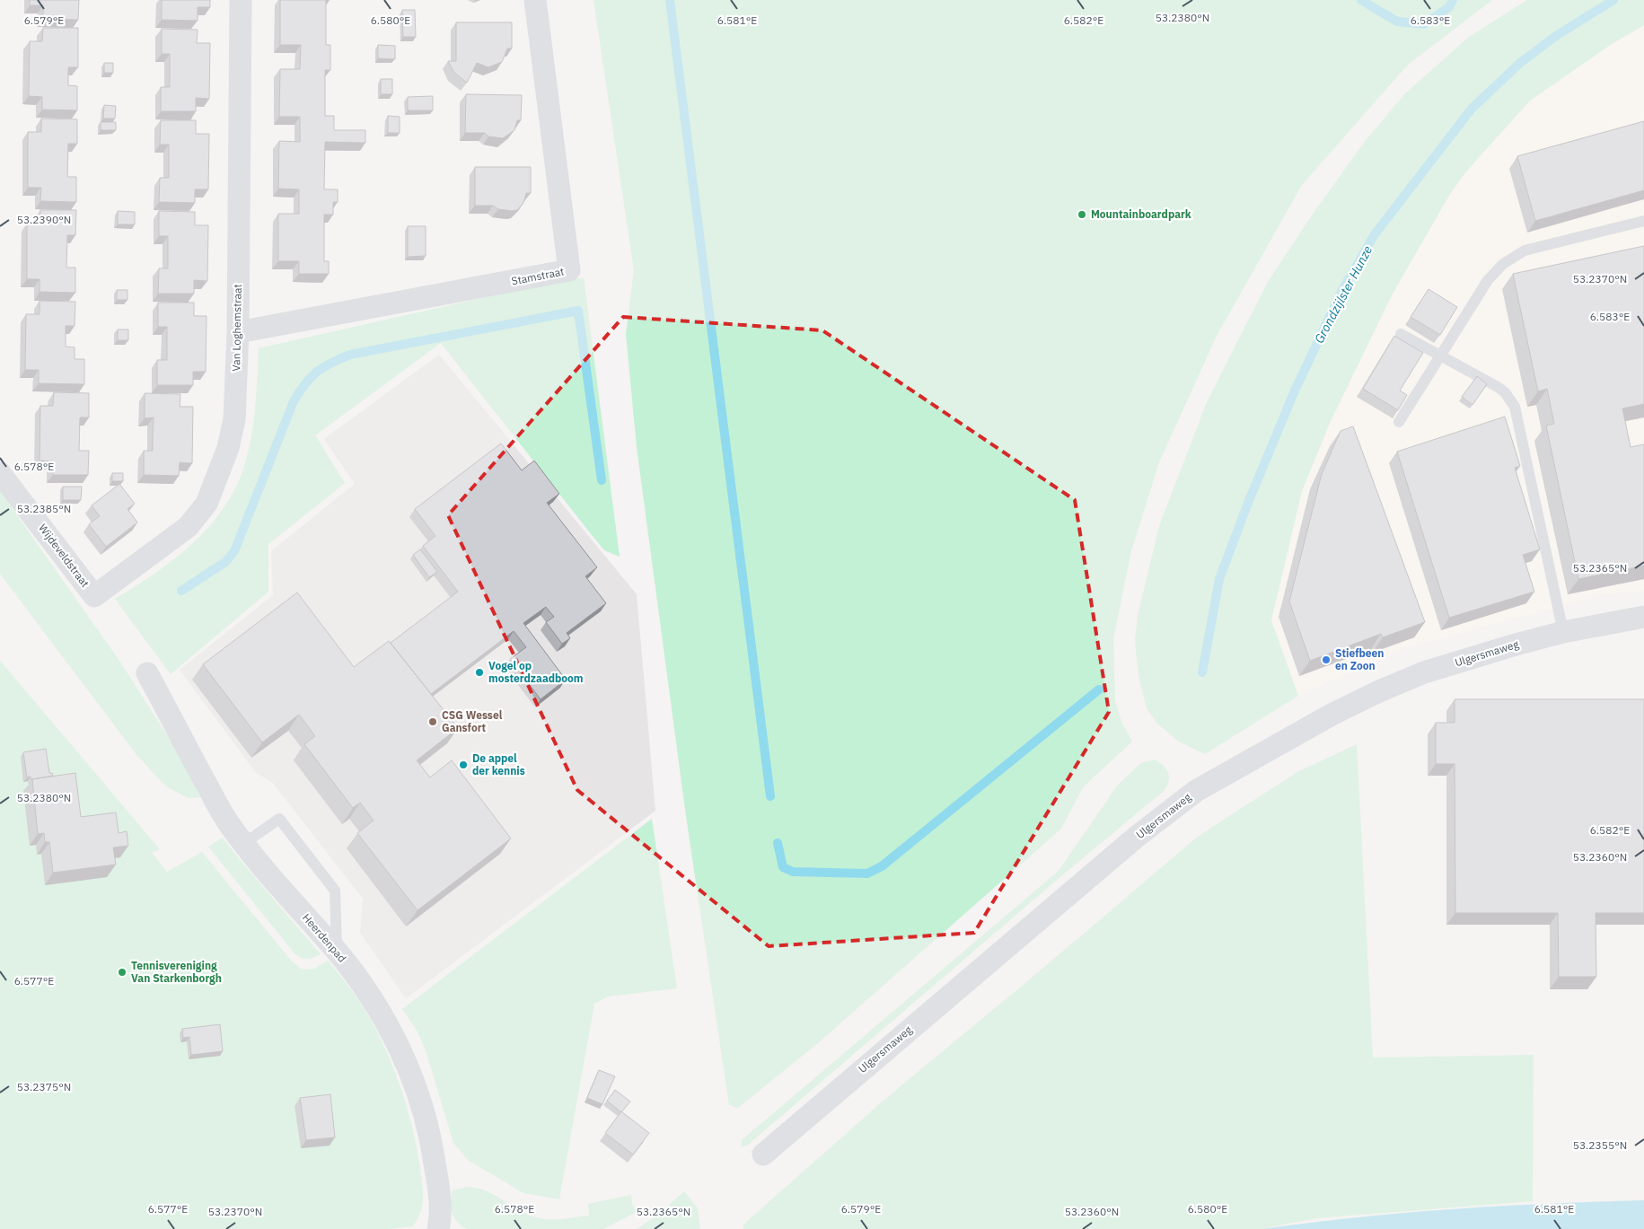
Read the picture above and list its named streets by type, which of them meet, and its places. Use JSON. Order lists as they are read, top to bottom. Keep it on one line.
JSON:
{"streets":{"street":["Stamstraat","Van Loghemstraat","Wijdeveldstraat","Ulgersmaweg","Heerdenpad"]},"crossings":[["Stamstraat","Van Loghemstraat"],["Van Loghemstraat","Wijdeveldstraat"]],"water":["Grondzijlster Hunze"],"places":["Mountainboardpark","Stiefbeen en Zoon","Vogel op mosterdzaadboom","CSG Wessel Gansfort","De appel der kennis","Tennisvereniging Van Starkenborgh"],"coordinates":["53.2380°N","6.579°E","6.580°E","6.581°E","6.582°E","6.583°E","53.2390°N","53.2370°N","6.578°E","53.2385°N","53.2365°N","53.2360°N","6.577°E","53.2375°N","53.2355°N"]}
